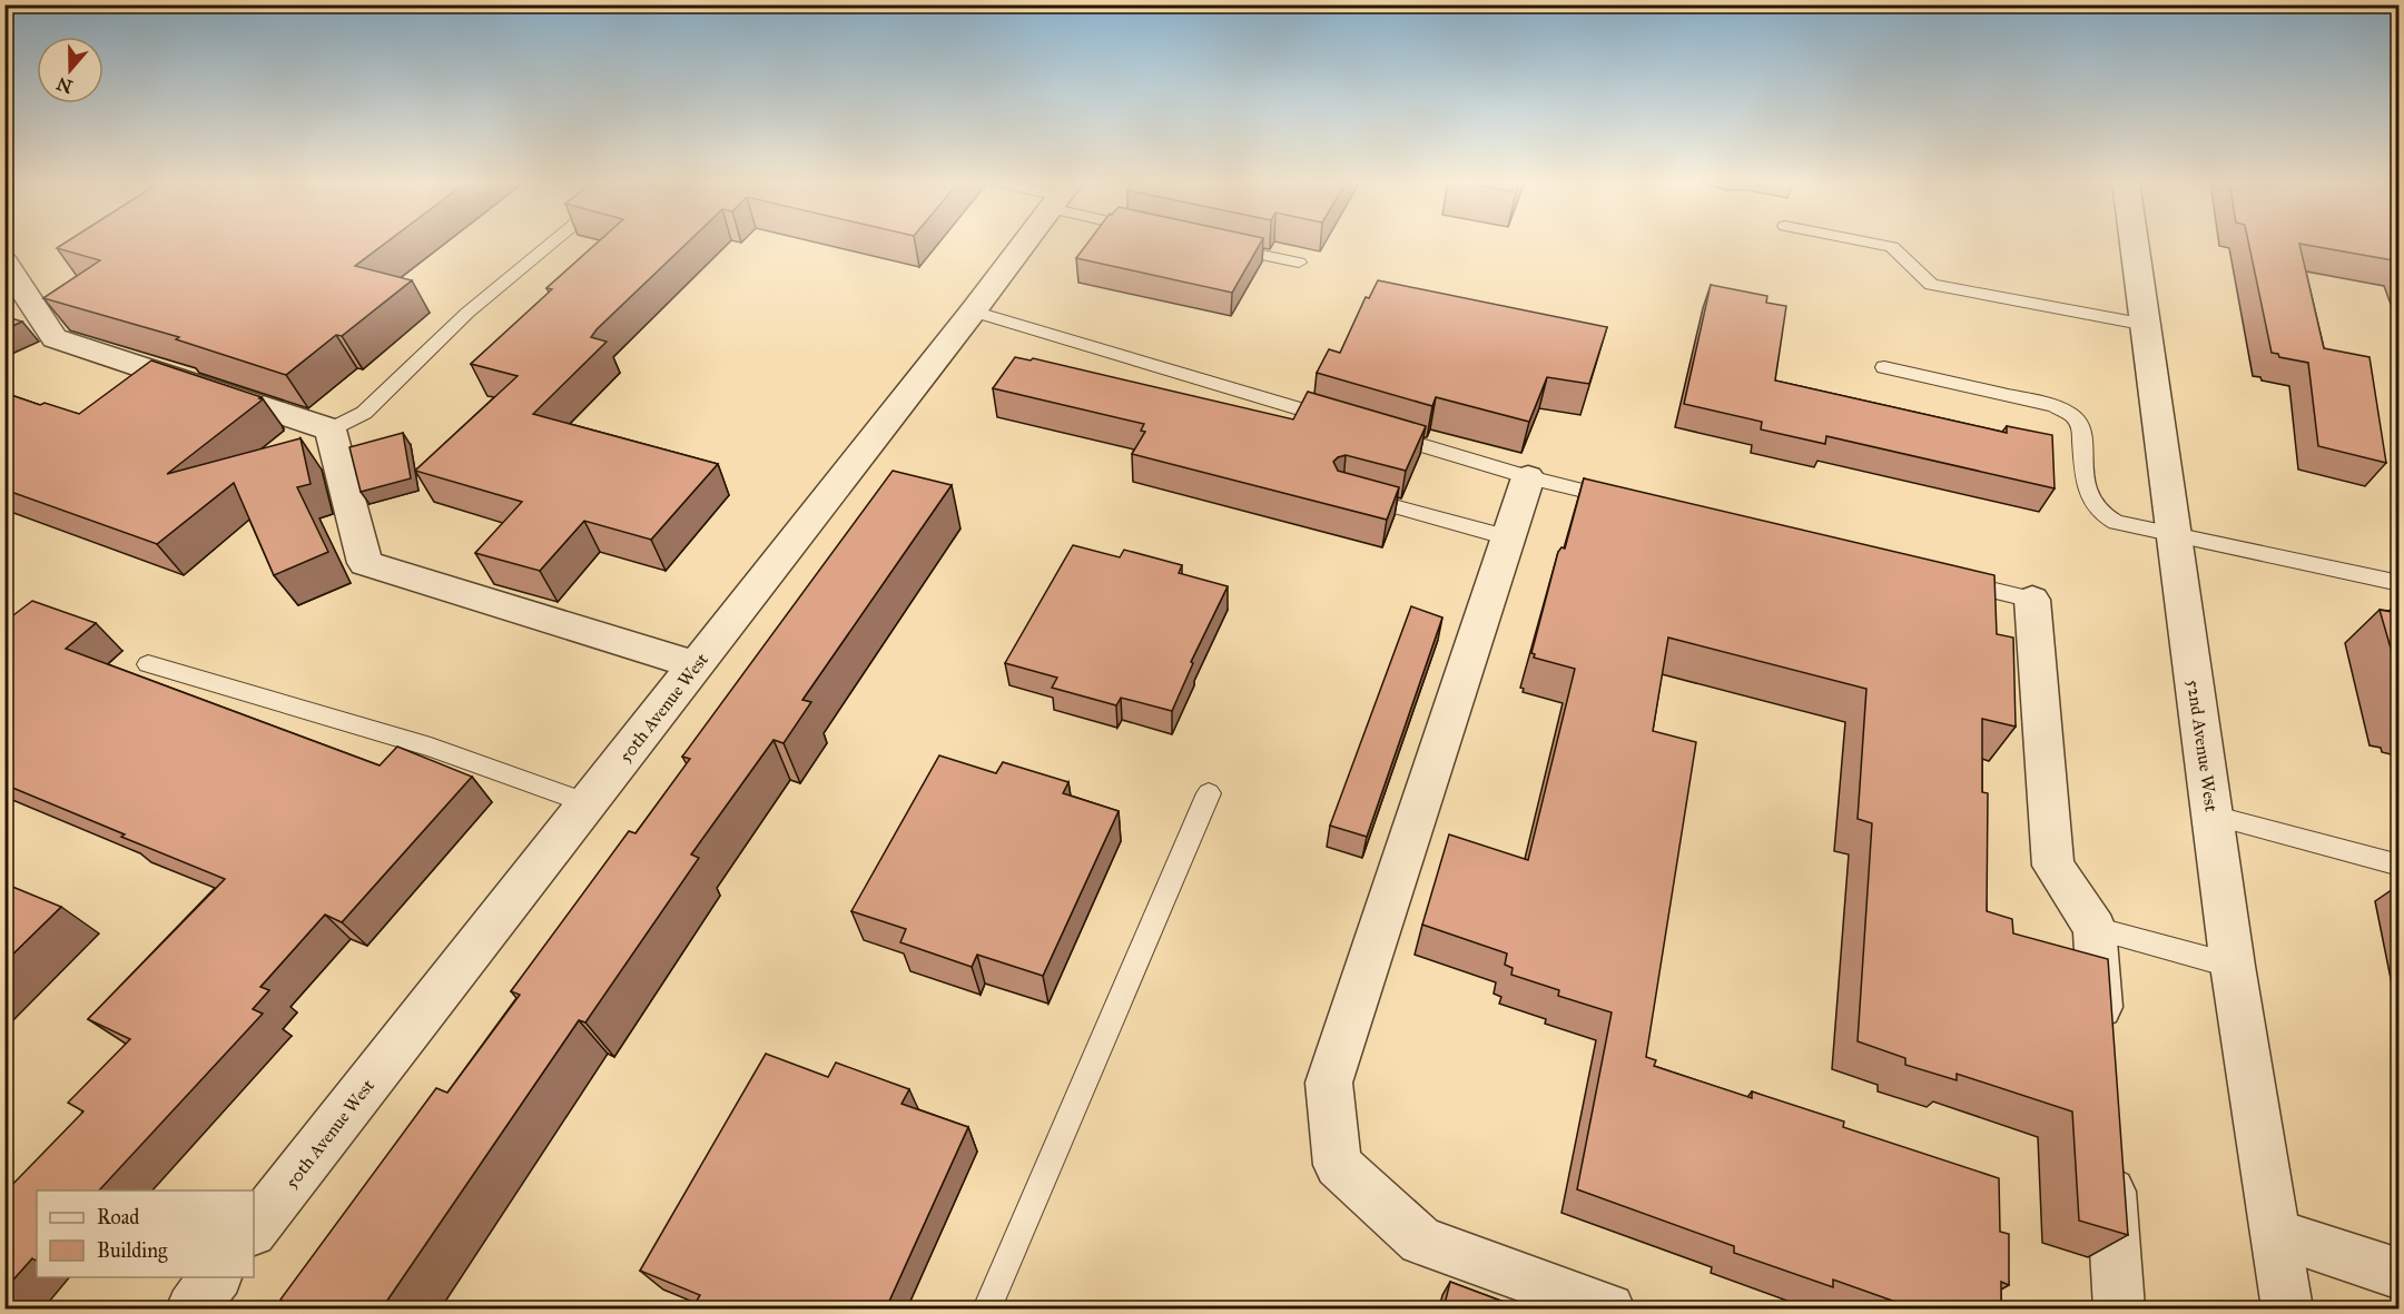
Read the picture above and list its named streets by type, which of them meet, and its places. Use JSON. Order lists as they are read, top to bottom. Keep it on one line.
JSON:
{"streets":{"street":["50th Avenue West","52nd Avenue West"]},"legend":["Road","Building"],"north":"bottom"}
